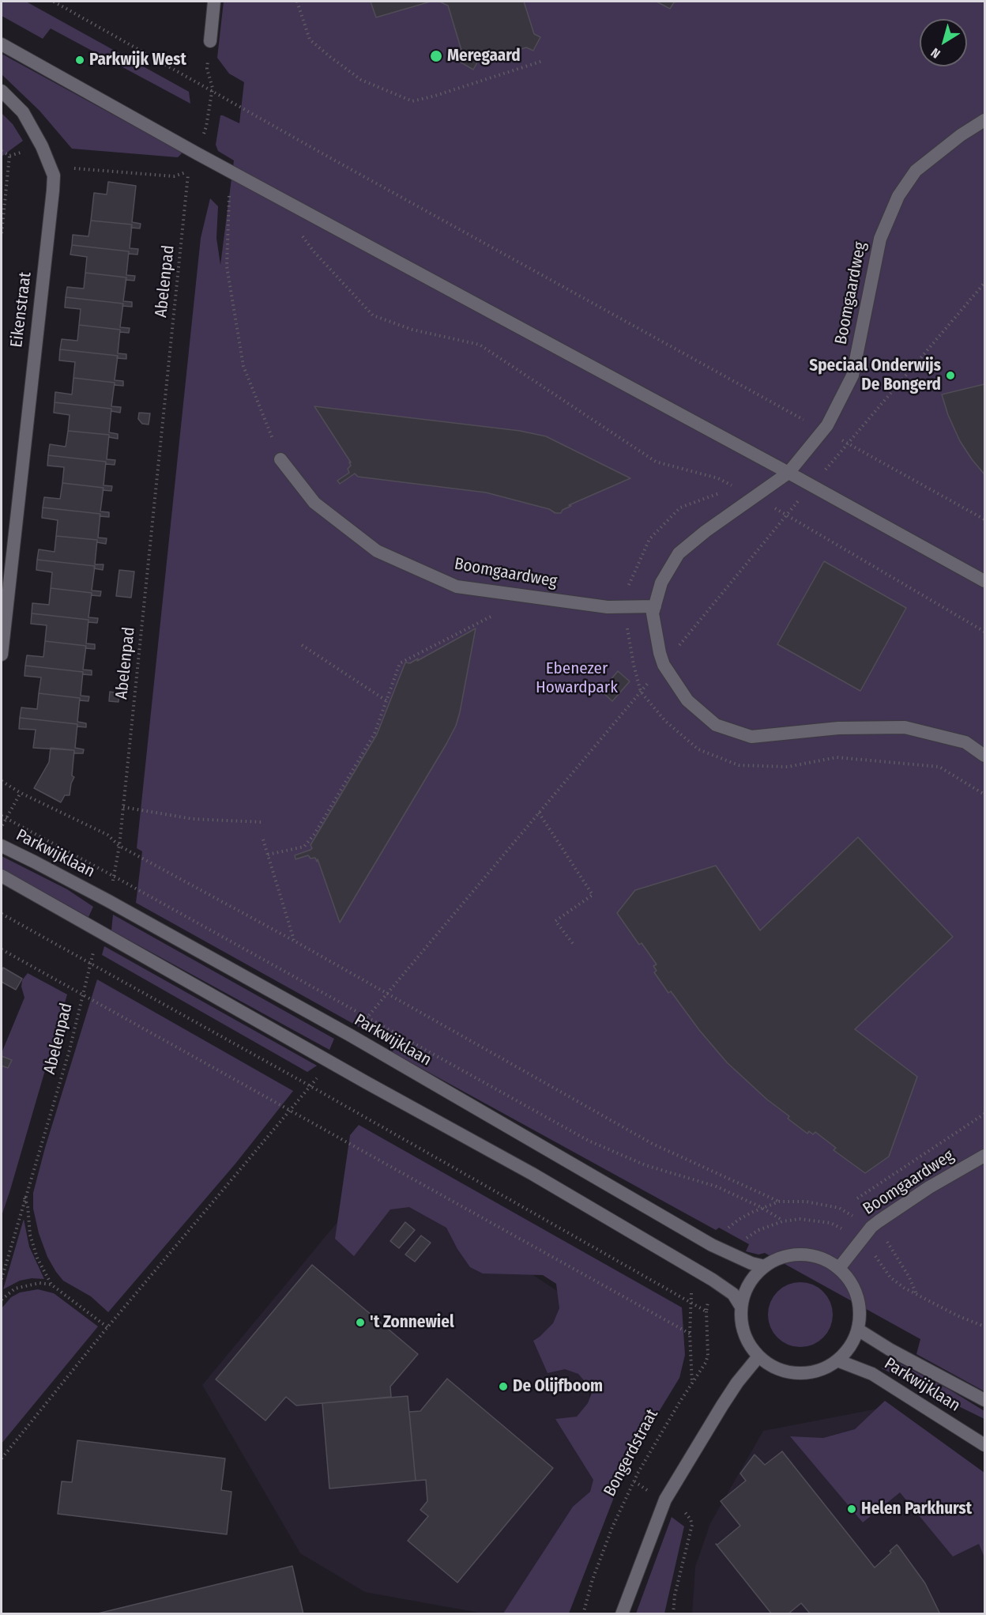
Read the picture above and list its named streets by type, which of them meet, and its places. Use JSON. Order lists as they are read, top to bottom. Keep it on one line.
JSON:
{"streets":{"street":["Boomgaardweg","Eikenstraat","Parkwijklaan"],"path":["Abelenpad","Bongerdstraat"]},"crossings":[["Abelenpad","Eikenstraat"],["Abelenpad","Parkwijklaan"],["Boomgaardweg","Parkwijklaan"]],"parks":["Ebenezer Howardpark"],"places":["Meregaard","Parkwijk West","Speciaal Onderwijs De Bongerd","'t Zonnewiel","De Olijfboom","Helen Parkhurst"],"north":"bottom left"}
